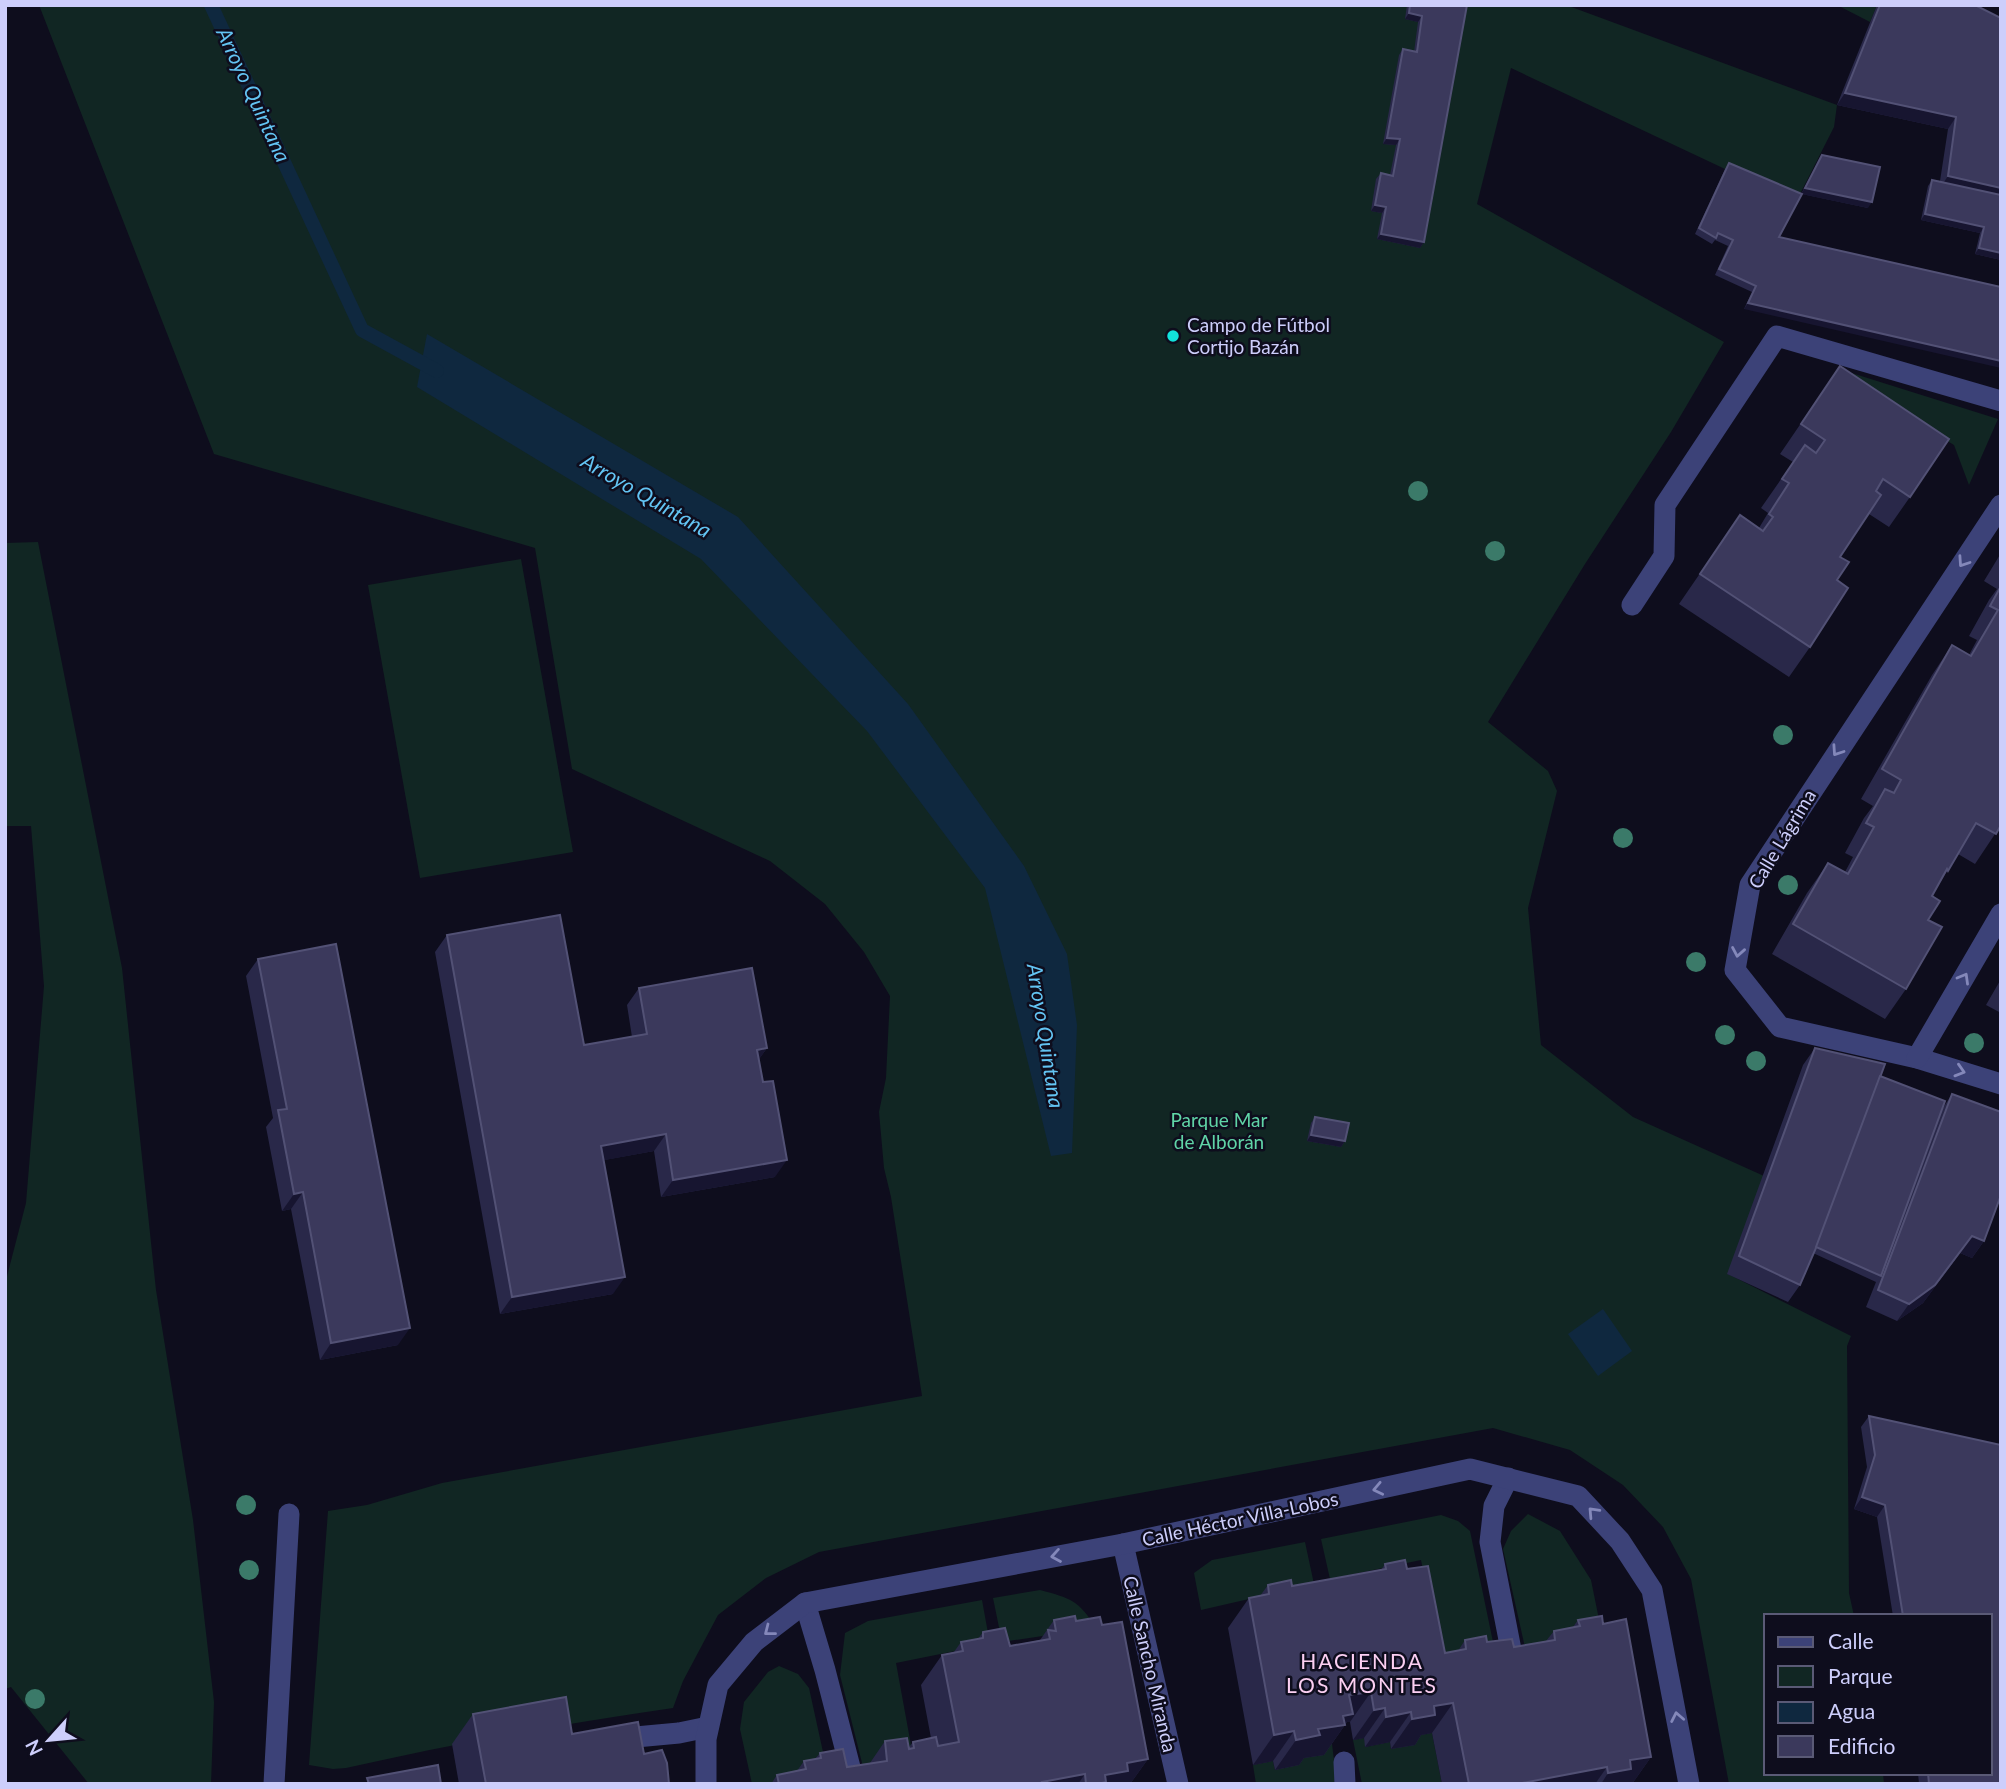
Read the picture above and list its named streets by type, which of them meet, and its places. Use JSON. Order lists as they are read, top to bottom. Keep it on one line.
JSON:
{"streets":{"street":["Calle Lágrima","Calle Héctor Villa-Lobos","Calle Sancho Miranda"]},"crossings":[["Calle Héctor Villa-Lobos","Calle Sancho Miranda"]],"districts":["HACIENDA LOS MONTES"],"water":["Arroyo Quintana"],"parks":["Parque Mar de Alborán"],"places":["Campo de Fútbol Cortijo Bazán"],"legend":["Calle","Parque","Agua","Edificio"],"north":"bottom left"}
